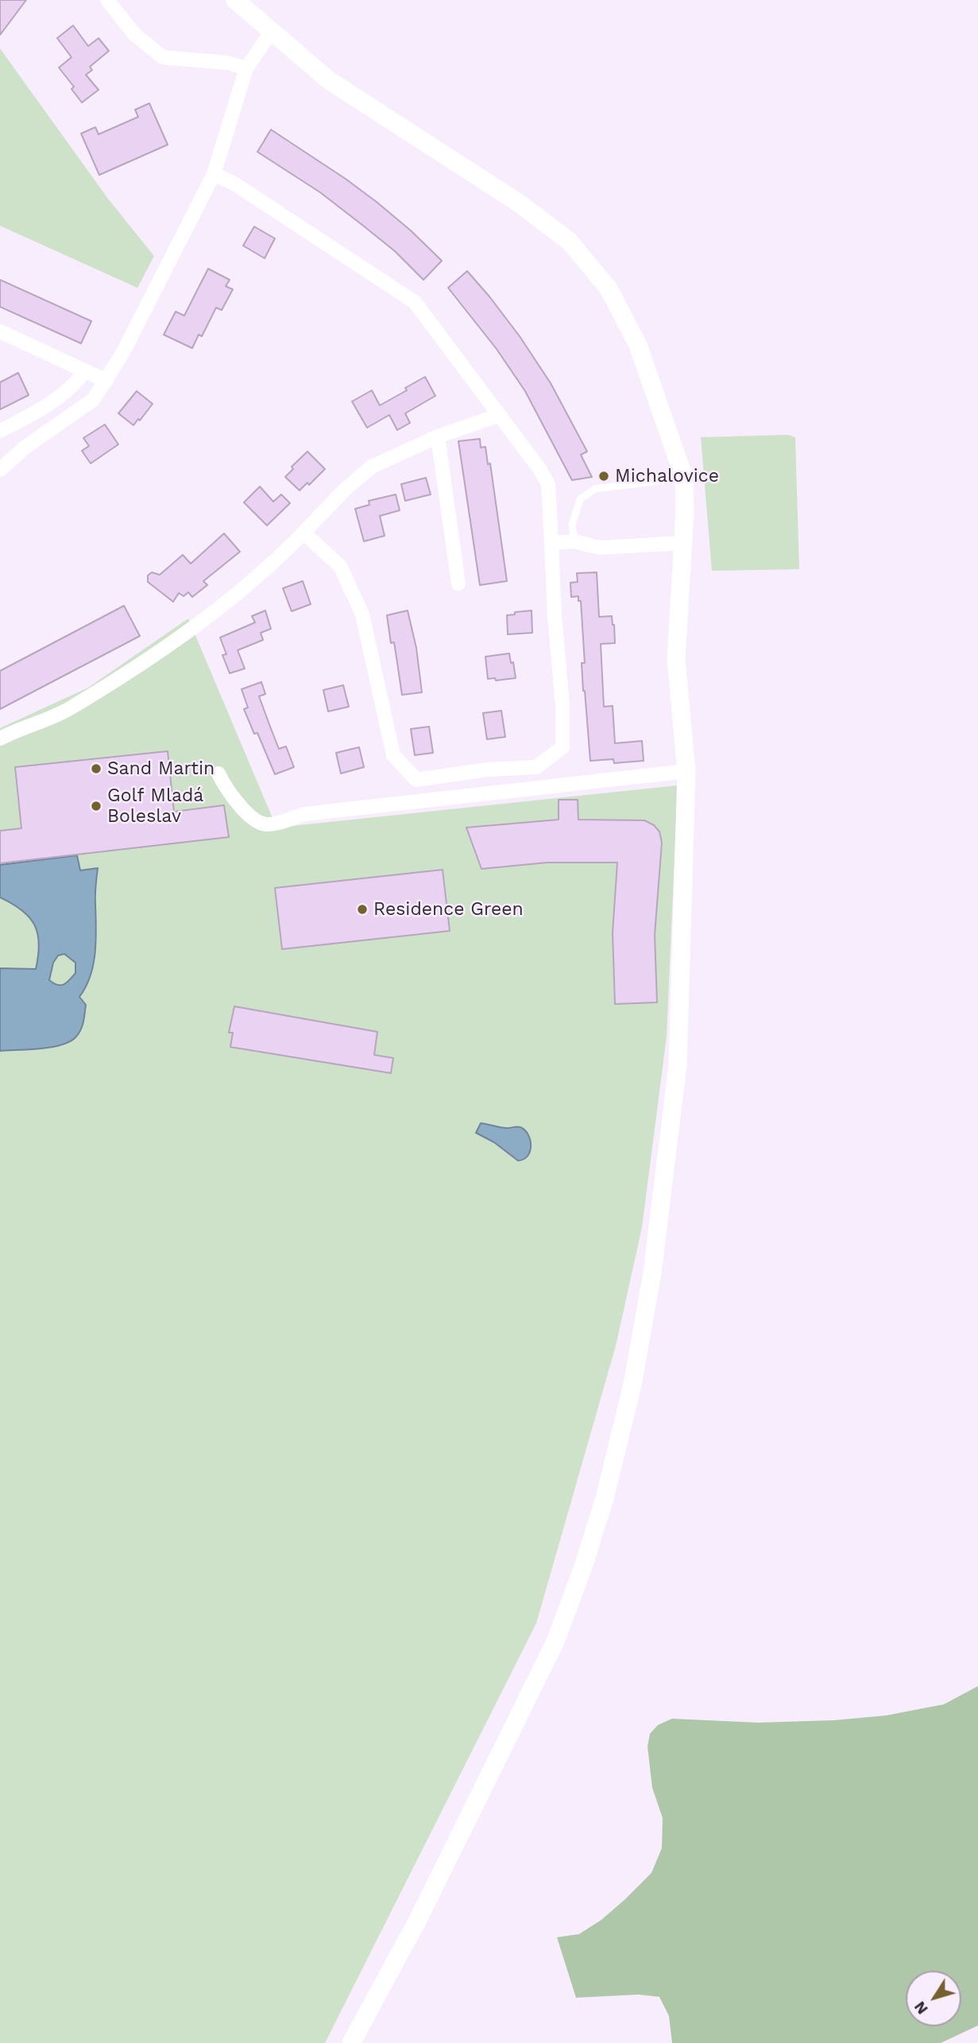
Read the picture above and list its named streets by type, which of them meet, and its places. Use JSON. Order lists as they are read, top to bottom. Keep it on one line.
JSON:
{"places":["Michalovice","Sand Martin","Golf Mladá Boleslav","Residence Green"],"north":"bottom left"}
